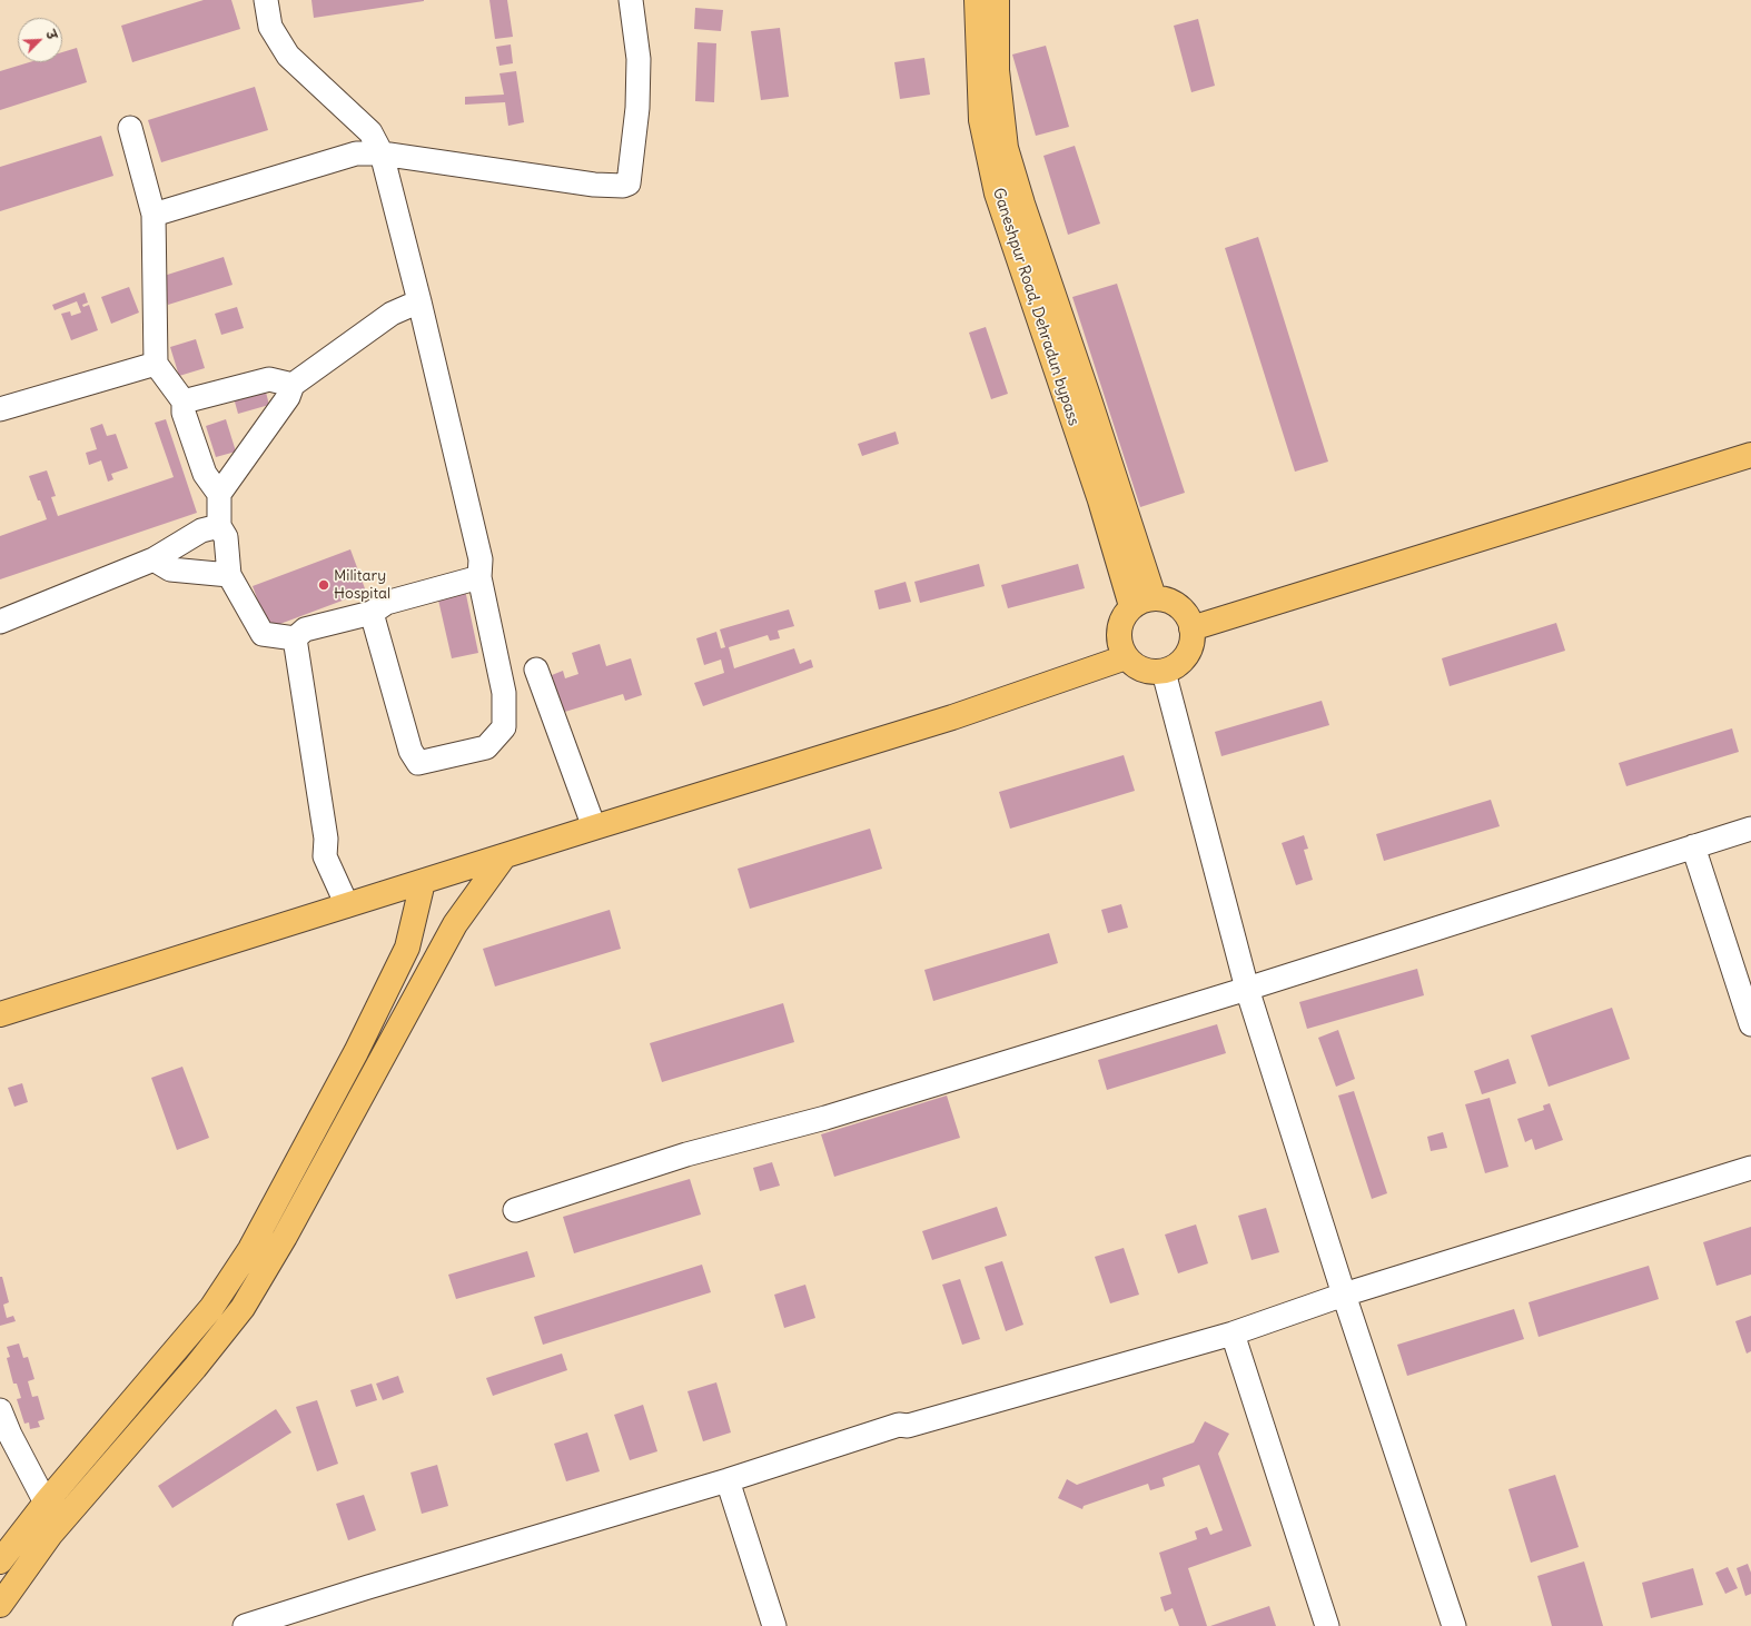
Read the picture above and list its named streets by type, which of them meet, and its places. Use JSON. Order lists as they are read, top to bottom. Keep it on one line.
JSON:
{"streets":{"main road":["Ganeshpur Road, Dehradun bypass"]},"places":["Military Hospital"],"north":"top right"}
